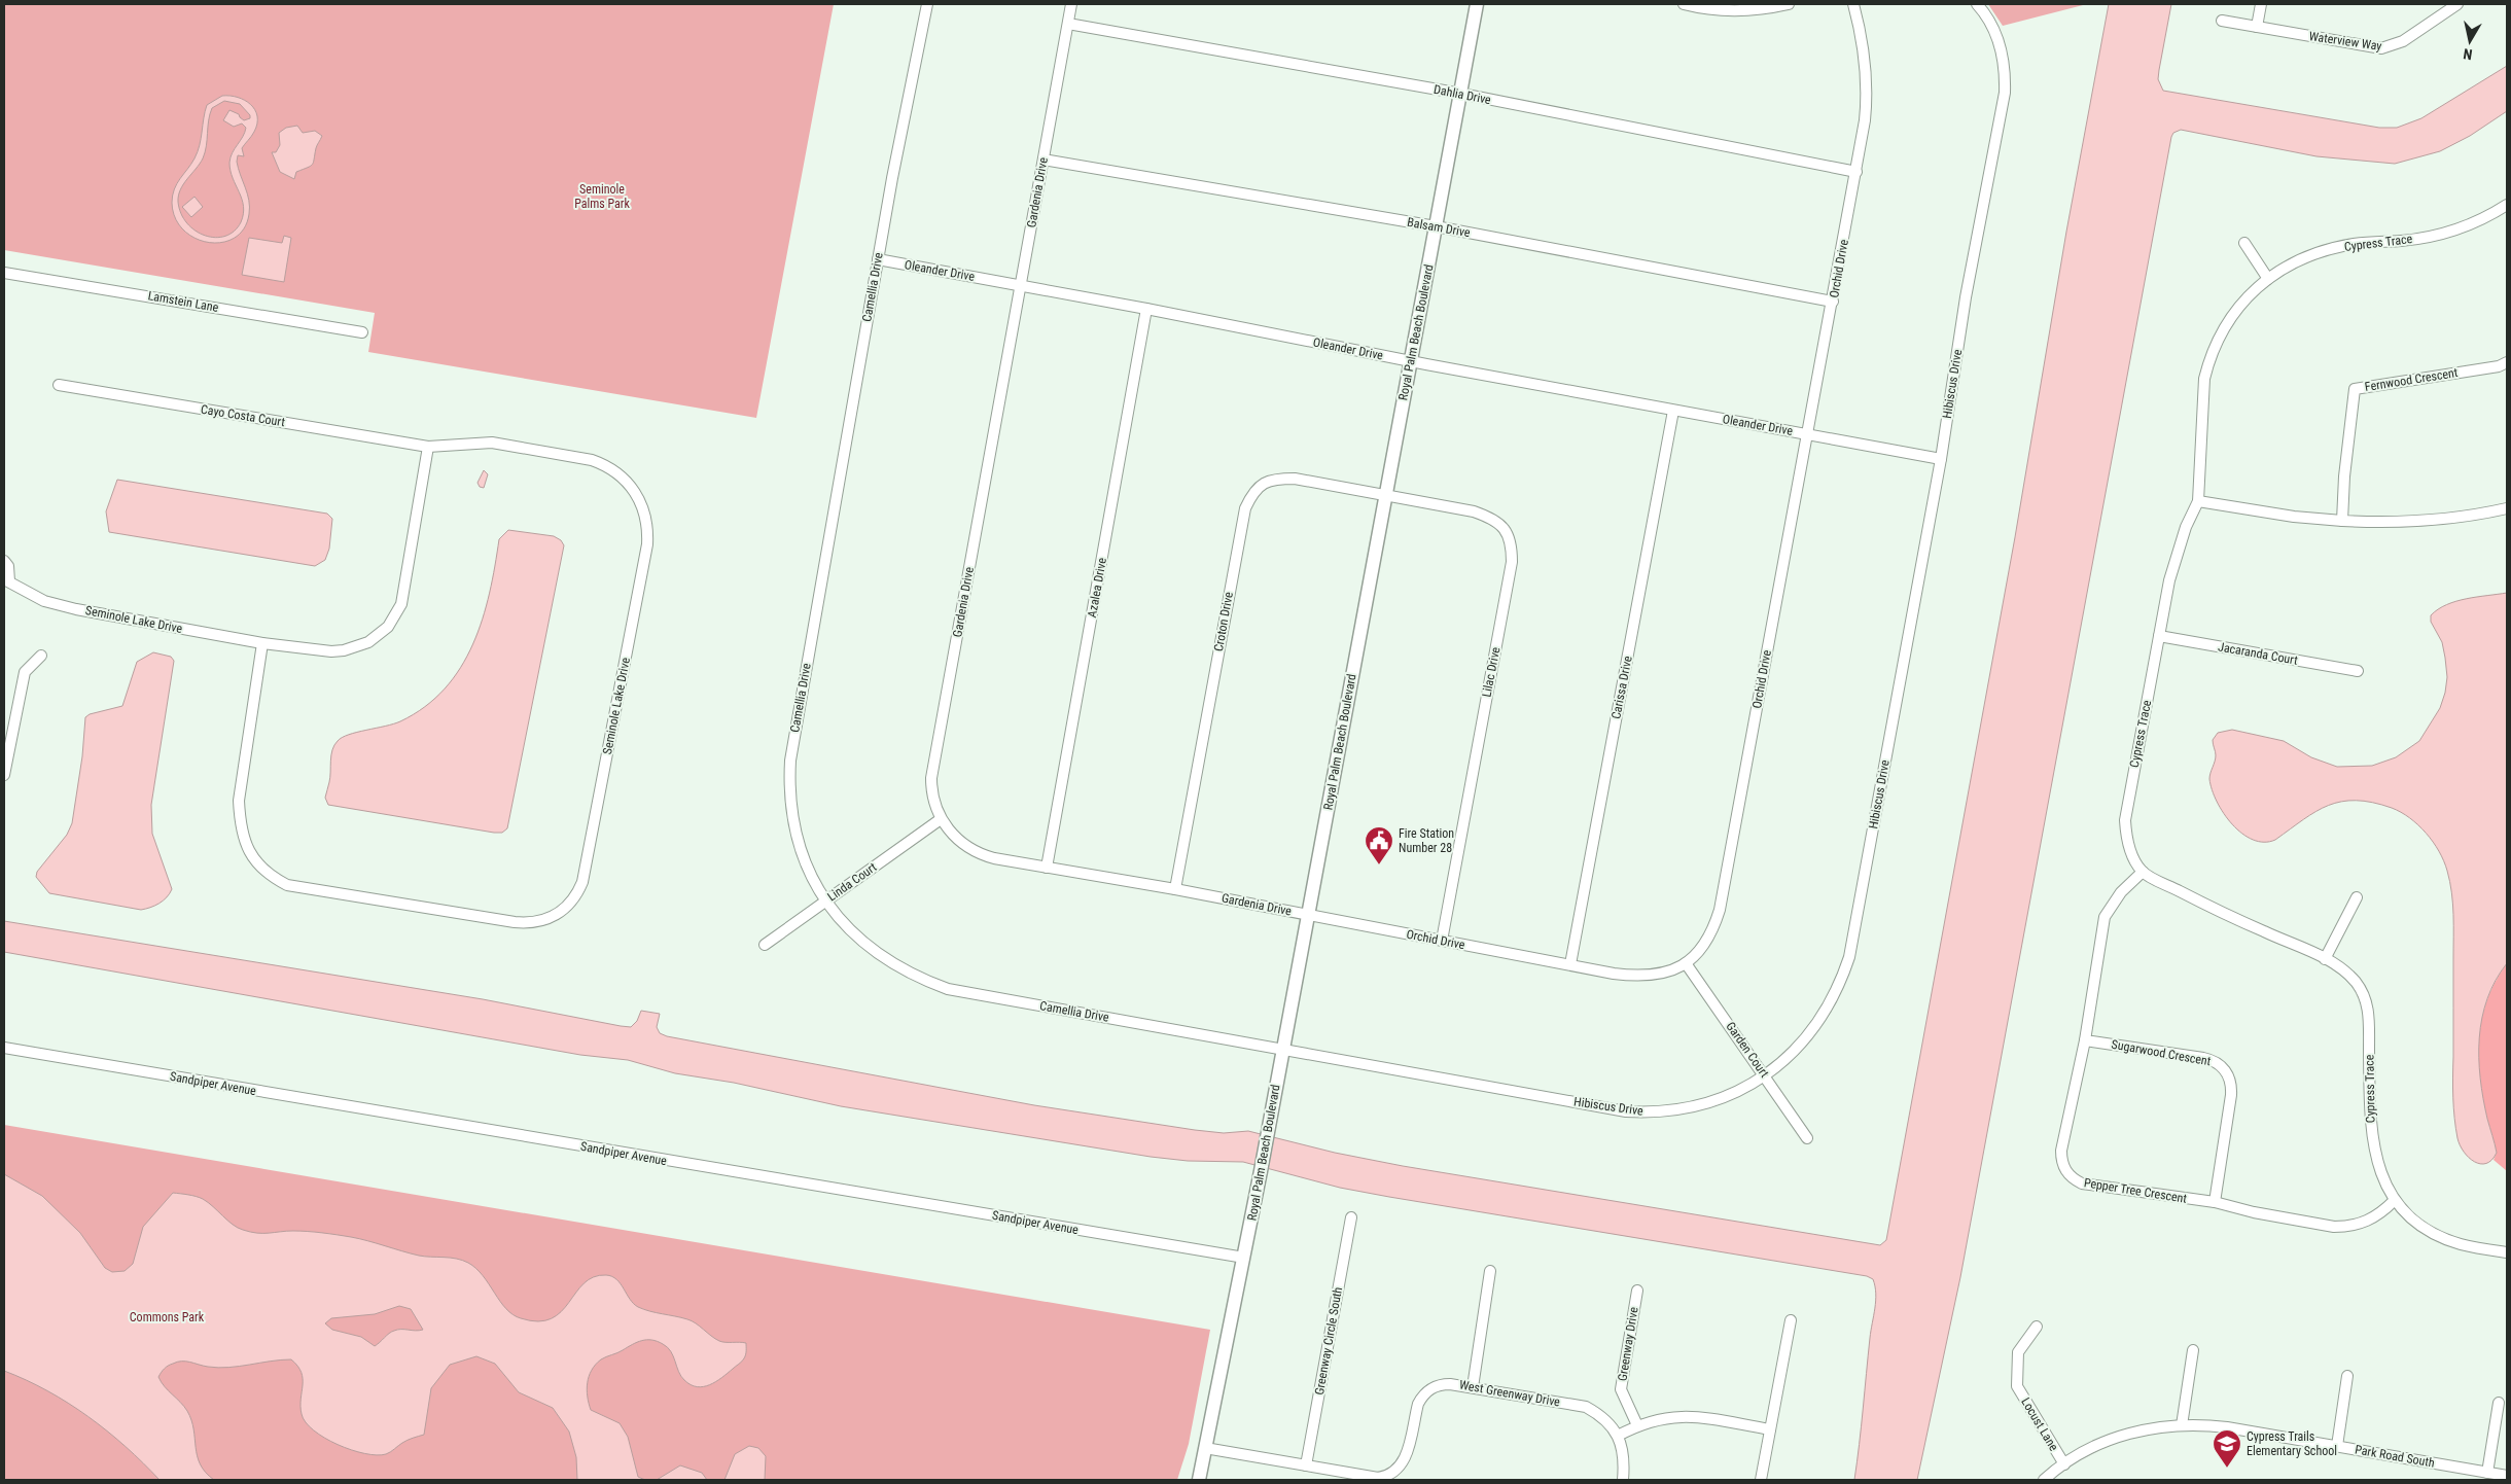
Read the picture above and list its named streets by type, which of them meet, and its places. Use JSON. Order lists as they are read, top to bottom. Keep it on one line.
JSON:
{"streets":{"street":["Waterview Way","Dahlia Drive","Gardenia Drive","Balsam Drive","Cypress Trace","Orchid Drive","Oleander Drive","Camellia Drive","Lamstein Lane","Royal Palm Beach Boulevard","Fernwood Crescent","Hibiscus Drive","Cayo Costa Court","Azalea Drive","Seminole Lake Drive","Croton Drive","Jacaranda Court","Lilac Drive","Carissa Drive","Linda Court","Garden Court","Sugarwood Crescent","Sandpiper Avenue","Pepper Tree Crescent","Greenway Circle South","Greenway Drive","West Greenway Drive","Locust Lane","Park Road South"]},"crossings":[["Dahlia Drive","Gardenia Drive"],["Dahlia Drive","Orchid Drive"],["Dahlia Drive","Royal Palm Beach Boulevard"],["Gardenia Drive","Balsam Drive"],["Gardenia Drive","Orchid Drive"],["Gardenia Drive","Oleander Drive"],["Gardenia Drive","Royal Palm Beach Boulevard"],["Gardenia Drive","Azalea Drive"],["Gardenia Drive","Croton Drive"],["Gardenia Drive","Linda Court"],["Balsam Drive","Orchid Drive"],["Balsam Drive","Royal Palm Beach Boulevard"],["Cypress Trace","Jacaranda Court"],["Cypress Trace","Pepper Tree Crescent"],["Orchid Drive","Oleander Drive"],["Orchid Drive","Royal Palm Beach Boulevard"],["Orchid Drive","Lilac Drive"],["Orchid Drive","Carissa Drive"],["Orchid Drive","Garden Court"],["Oleander Drive","Camellia Drive"],["Oleander Drive","Royal Palm Beach Boulevard"],["Oleander Drive","Hibiscus Drive"],["Oleander Drive","Azalea Drive"],["Oleander Drive","Carissa Drive"],["Camellia Drive","Royal Palm Beach Boulevard"],["Camellia Drive","Hibiscus Drive"],["Camellia Drive","Linda Court"],["Royal Palm Beach Boulevard","Hibiscus Drive"],["Royal Palm Beach Boulevard","Croton Drive"],["Royal Palm Beach Boulevard","Lilac Drive"],["Royal Palm Beach Boulevard","Sandpiper Avenue"],["Royal Palm Beach Boulevard","West Greenway Drive"],["Hibiscus Drive","Garden Court"],["Cayo Costa Court","Seminole Lake Drive"],["Croton Drive","Lilac Drive"],["Sugarwood Crescent","Pepper Tree Crescent"],["Greenway Circle South","West Greenway Drive"],["Locust Lane","Park Road South"]],"parks":["Seminole Palms Park","Commons Park"],"places":{"public building":["Fire Station Number 28"],"school or university":["Cypress Trails Elementary School"]},"north":"bottom"}
